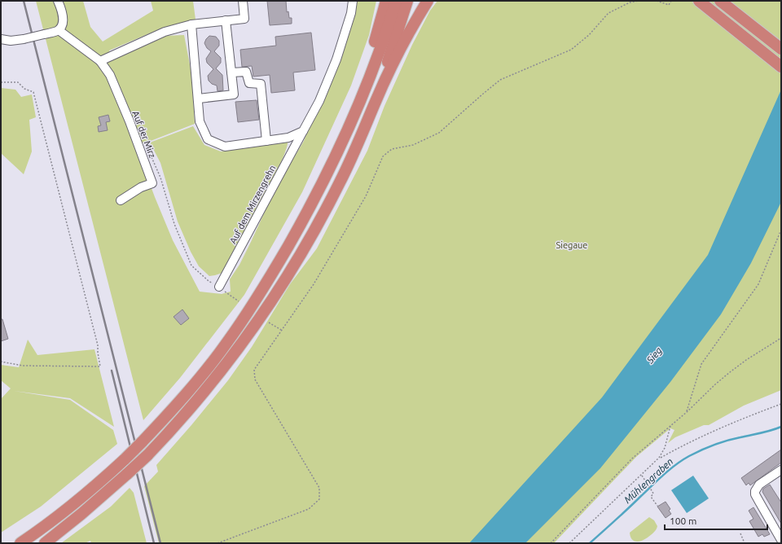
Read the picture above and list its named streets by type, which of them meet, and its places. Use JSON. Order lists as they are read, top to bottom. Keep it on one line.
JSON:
{"streets":{"street":["Auf der Mirz","Auf dem Mirzengrehn"]},"water":["Sieg","Mühlengraben"],"parks":["Siegaue"],"scale_bar":"100 m"}
